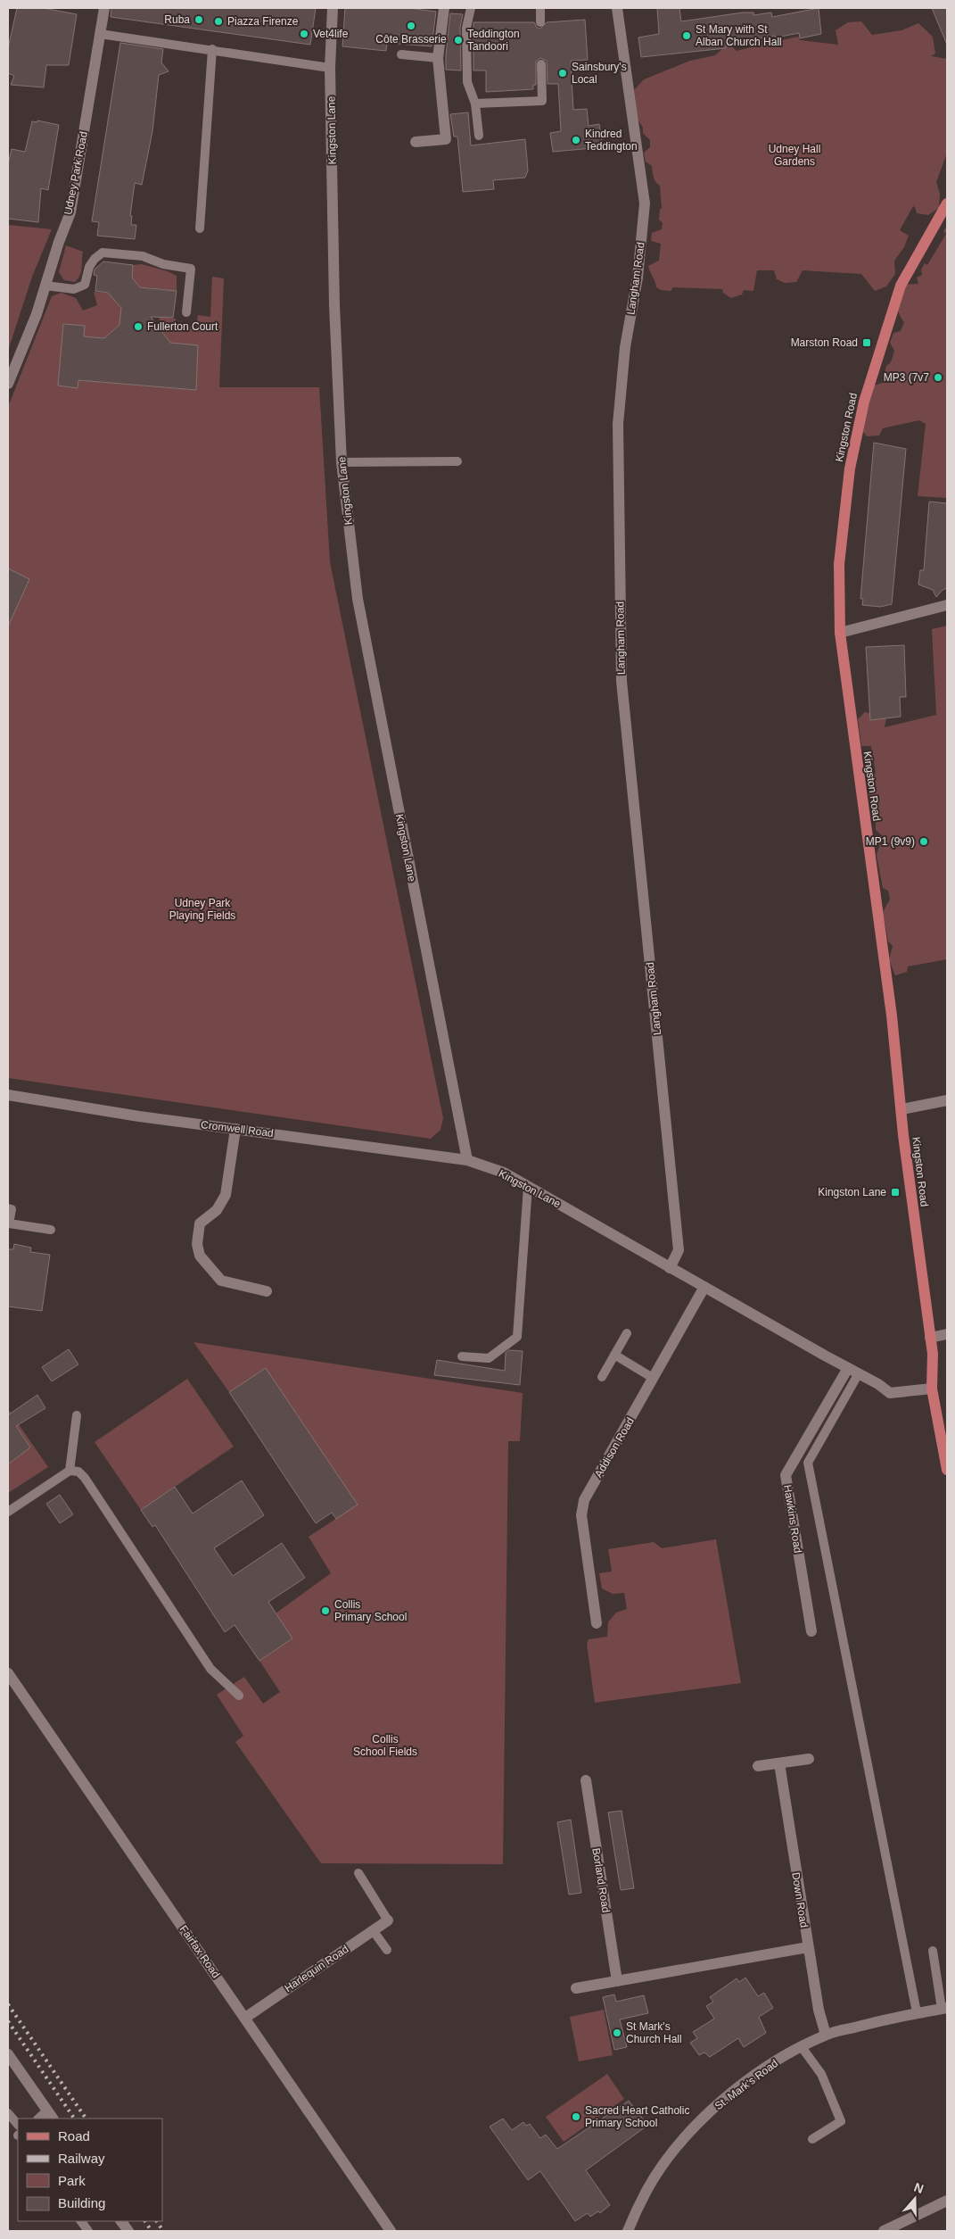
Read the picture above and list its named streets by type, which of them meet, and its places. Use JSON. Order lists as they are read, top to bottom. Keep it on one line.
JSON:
{"streets":{"main road":["Kingston Road"],"street":["Kingston Lane","Udney Park Road","Langham Road","Cromwell Road","Addison Road","Hawkins Road","Borland Road","Down Road","Fairfax Road","Harlequin Road","St. Mark's Road"]},"crossings":[["Kingston Lane","Langham Road"],["Kingston Lane","Kingston Road"],["Kingston Lane","Cromwell Road"],["Kingston Lane","Addison Road"],["Kingston Lane","Hawkins Road"],["Down Road","St. Mark's Road"],["Fairfax Road","Harlequin Road"]],"parks":["Udney Hall Gardens","Udney Park Playing Fields","Collis School Fields"],"places":{"other":["Ruba","Piazza Firenze","Côte Brasserie","Vet4life","St Mary with St Alban Church Hall","Teddington Tandoori","Sainsbury's Local","Kindred Teddington","Fullerton Court","MP3 (7v7","MP1 (9v9)","Collis Primary School","St Mark's Church Hall","Sacred Heart Catholic Primary School"],"transit":["Marston Road","Kingston Lane"]},"legend":["Road","Railway","Park","Building"],"north":"top"}
